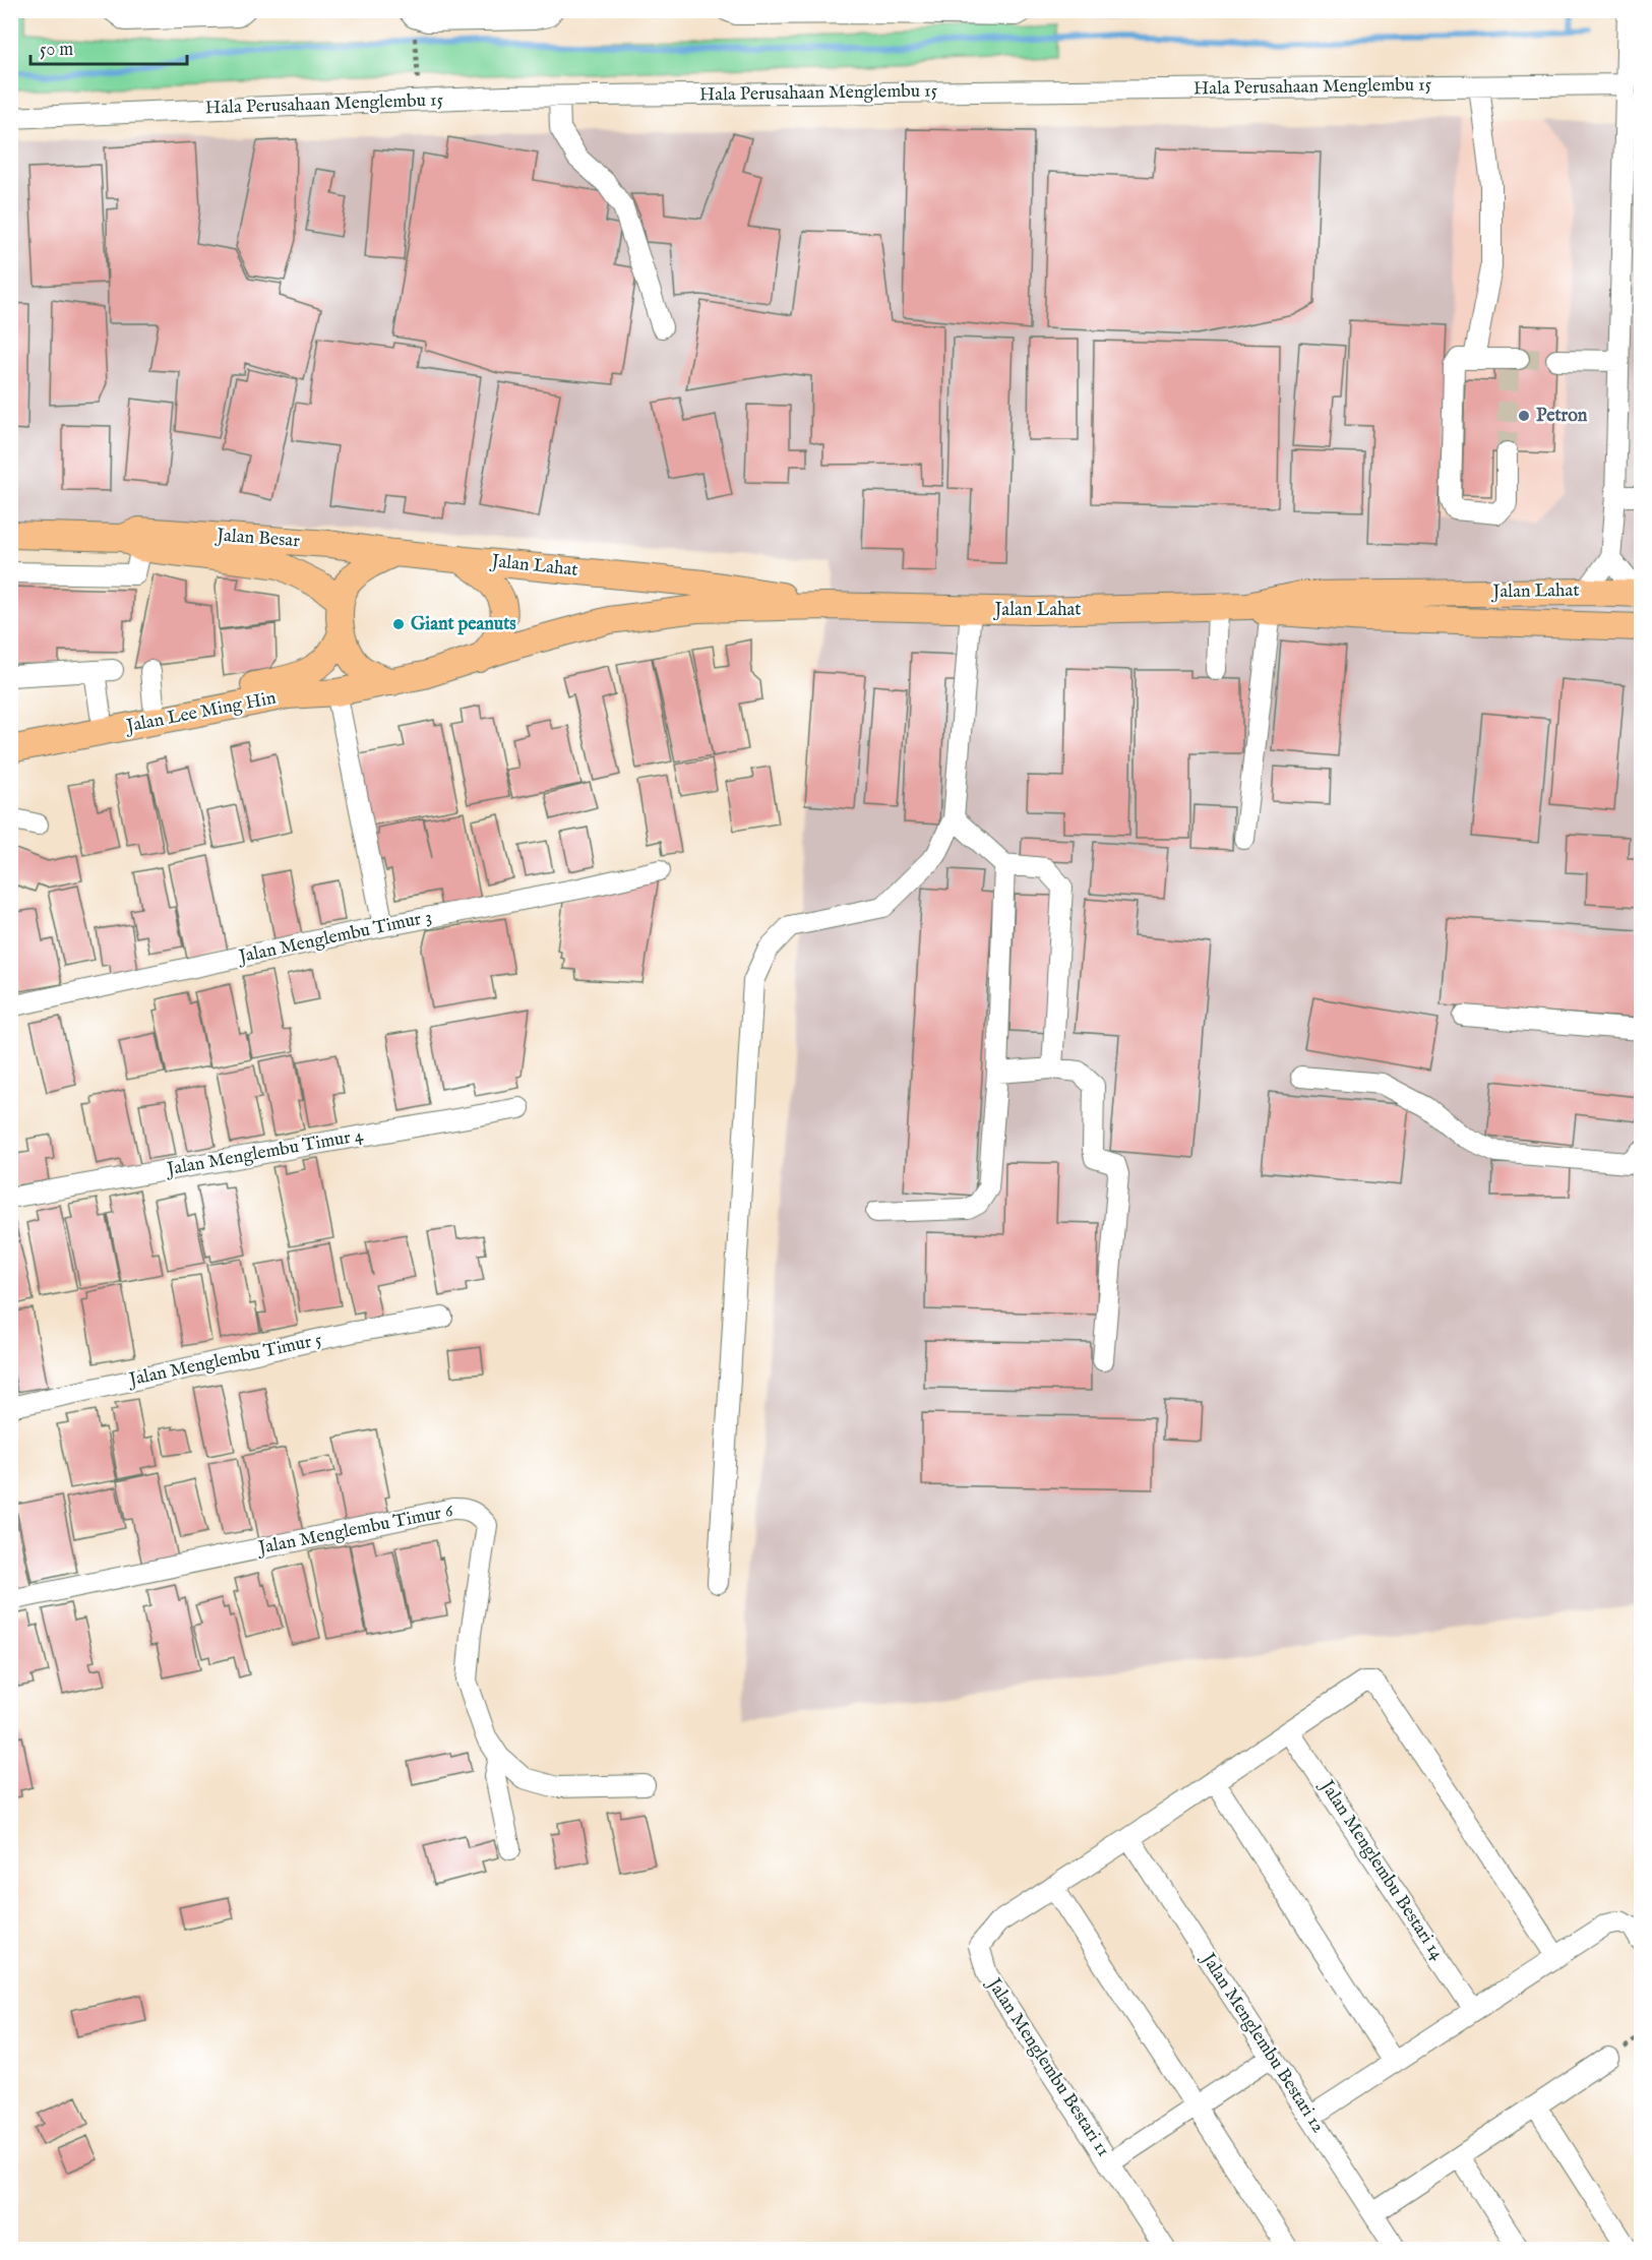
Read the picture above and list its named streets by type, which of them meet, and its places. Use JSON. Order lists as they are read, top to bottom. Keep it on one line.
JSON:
{"streets":{"main road":["Jalan Besar","Jalan Lahat","Jalan Lee Ming Hin"],"street":["Hala Perusahaan Menglembu 15","Jalan Menglembu Timur 3","Jalan Menglembu Timur 4","Jalan Menglembu Timur 5","Jalan Menglembu Timur 6","Jalan Menglembu Bestari 14","Jalan Menglembu Bestari 12","Jalan Menglembu Bestari 11"]},"crossings":[["Jalan Besar","Jalan Lahat"],["Jalan Besar","Jalan Lee Ming Hin"],["Jalan Lahat","Jalan Lee Ming Hin"],["Jalan Menglembu Bestari 14","Jalan Menglembu Bestari 11"],["Jalan Menglembu Bestari 12","Jalan Menglembu Bestari 11"]],"places":["Petron","Giant peanuts"],"scale_bar":"50 m"}
